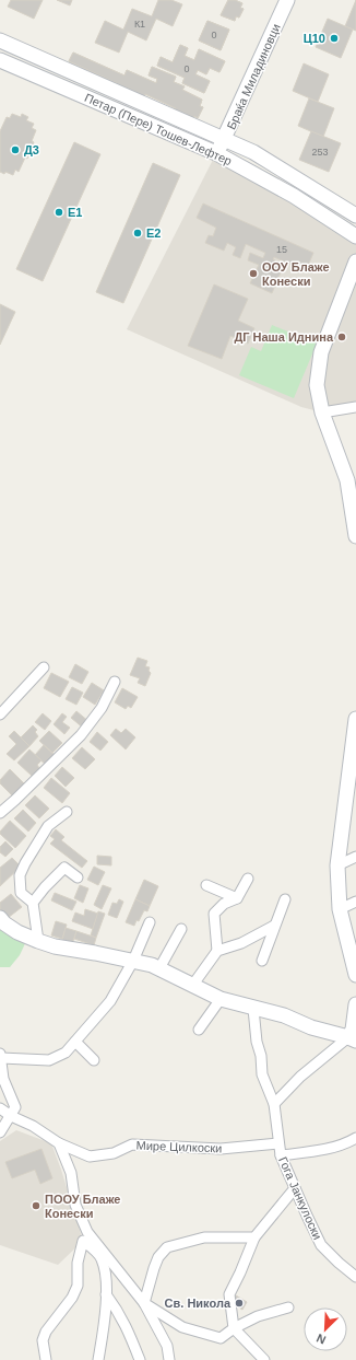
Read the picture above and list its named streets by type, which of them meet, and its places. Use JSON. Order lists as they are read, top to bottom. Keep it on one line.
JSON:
{"streets":{"street":["Браќа Миладиновци","Петар (Пере) Тошев-Лефтер","Мире Цилкоски","Гога Јанкулоски"]},"crossings":[["Браќа Миладиновци","Петар (Пере) Тошев-Лефтер"],["Мире Цилкоски","Гога Јанкулоски"]],"places":["Ц10","Д3","Е1","Е2","ООУ Блаже Конески","ДГ Наша Иднина","ПООУ Блаже Конески","Св. Никола"],"house_numbers":["К1","0","0","253","15"],"north":"bottom left"}
